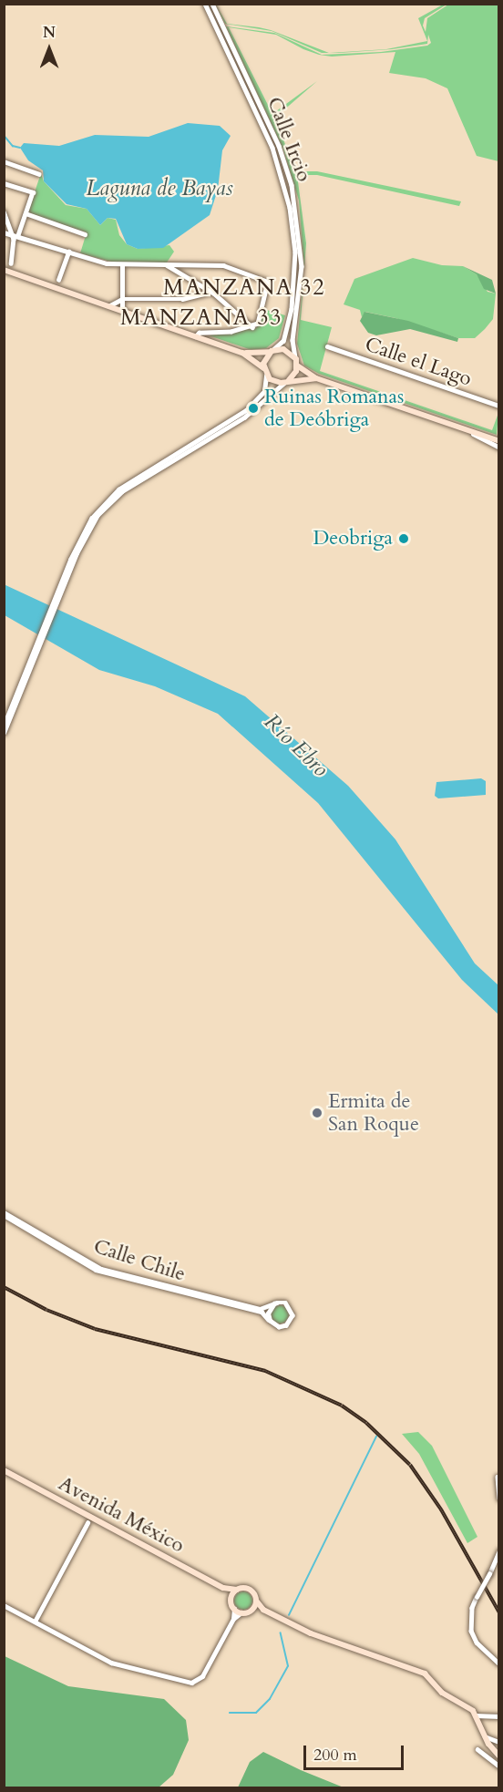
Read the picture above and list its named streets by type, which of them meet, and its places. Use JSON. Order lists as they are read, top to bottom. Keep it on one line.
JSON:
{"streets":{"main road":["Avenida México"],"street":["Calle Ircio","Calle el Lago","Calle Chile"]},"districts":["MANZANA 32","MANZANA 33"],"water":["Laguna de Bayas","Río Ebro"],"places":["Ruinas Romanas de Deóbriga","Deobriga","Ermita de San Roque"],"scale_bar":"200 m","north":"top"}
